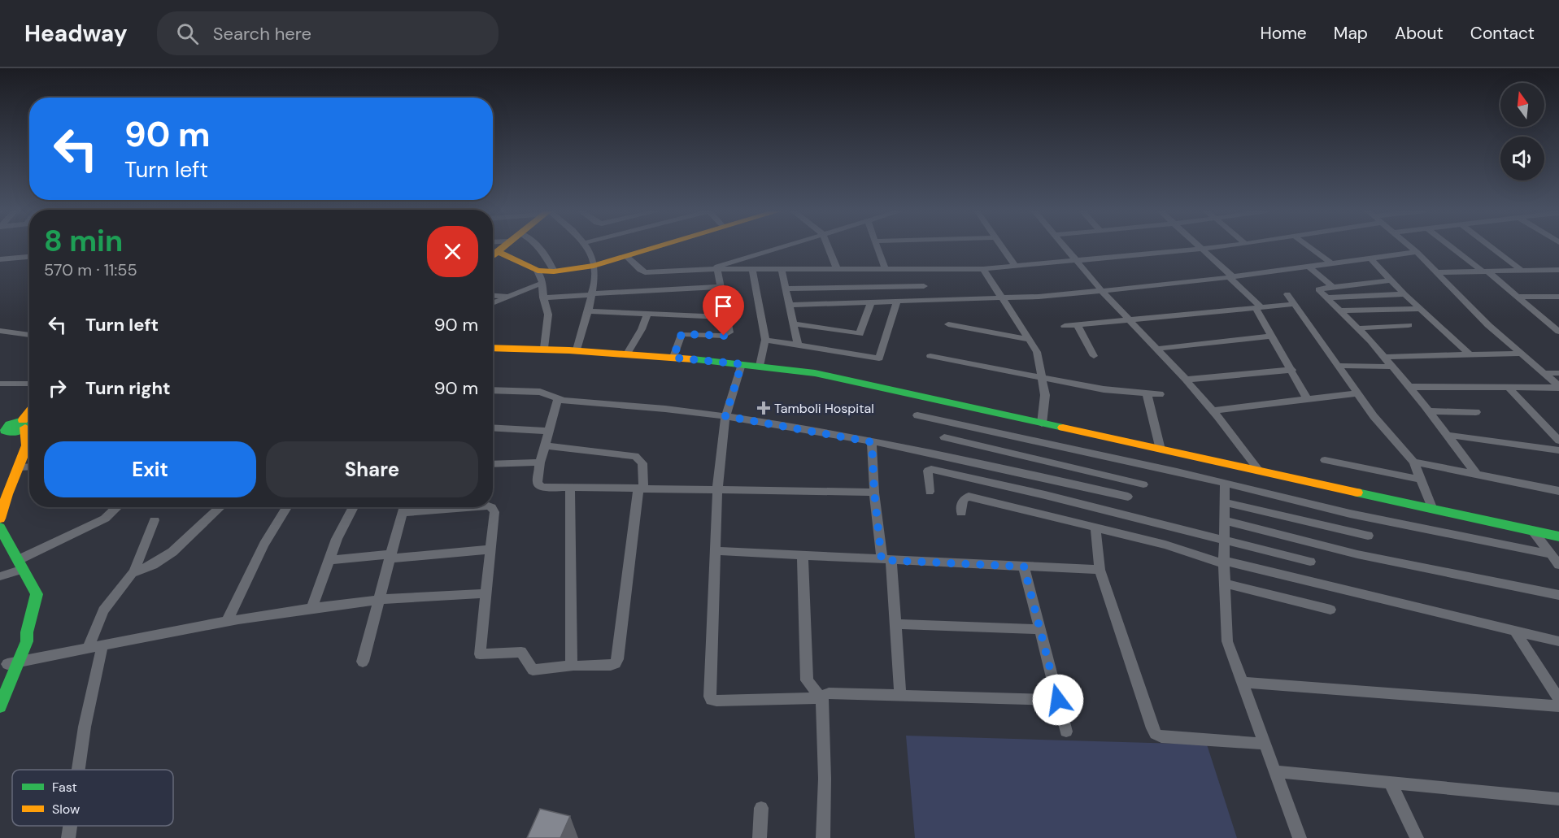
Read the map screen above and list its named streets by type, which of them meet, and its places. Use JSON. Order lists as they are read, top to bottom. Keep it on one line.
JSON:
{"places":{"health":["Tamboli Hospital"]},"legend":["Fast","Slow"],"north":"top","page":{"header":"Headway","search":"Search here","nav":["Home","Map","About","Contact"],"turn":["90 m","Turn left"],"heading":["8 min","570 m · 11:55"],"list":[{"name":"Turn left","value":"90 m"},{"name":"Turn right","value":"90 m"}],"buttons":["Exit","Share"]}}
